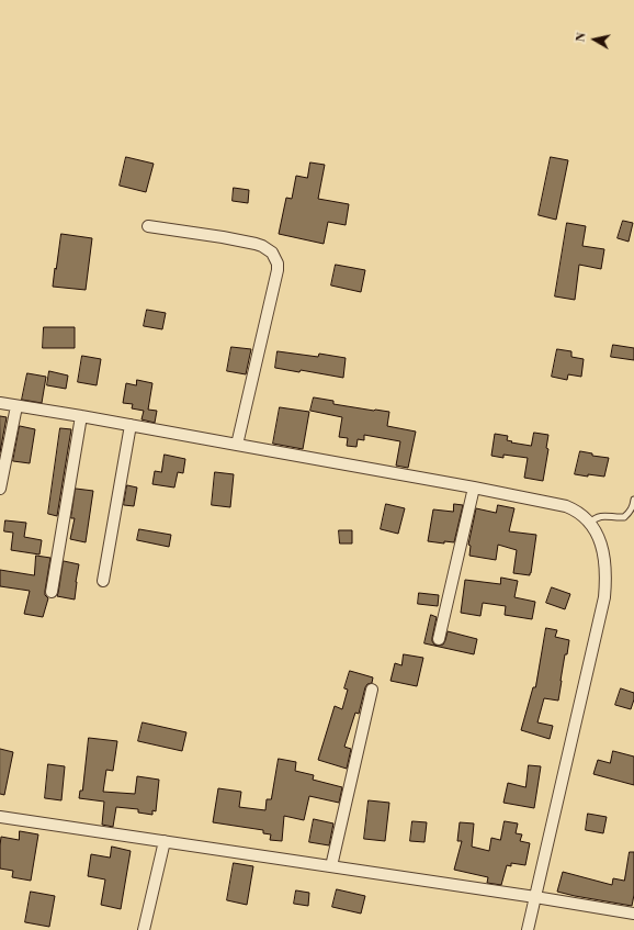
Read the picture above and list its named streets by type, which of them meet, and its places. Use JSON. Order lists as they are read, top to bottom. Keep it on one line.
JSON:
{"north":"left"}
